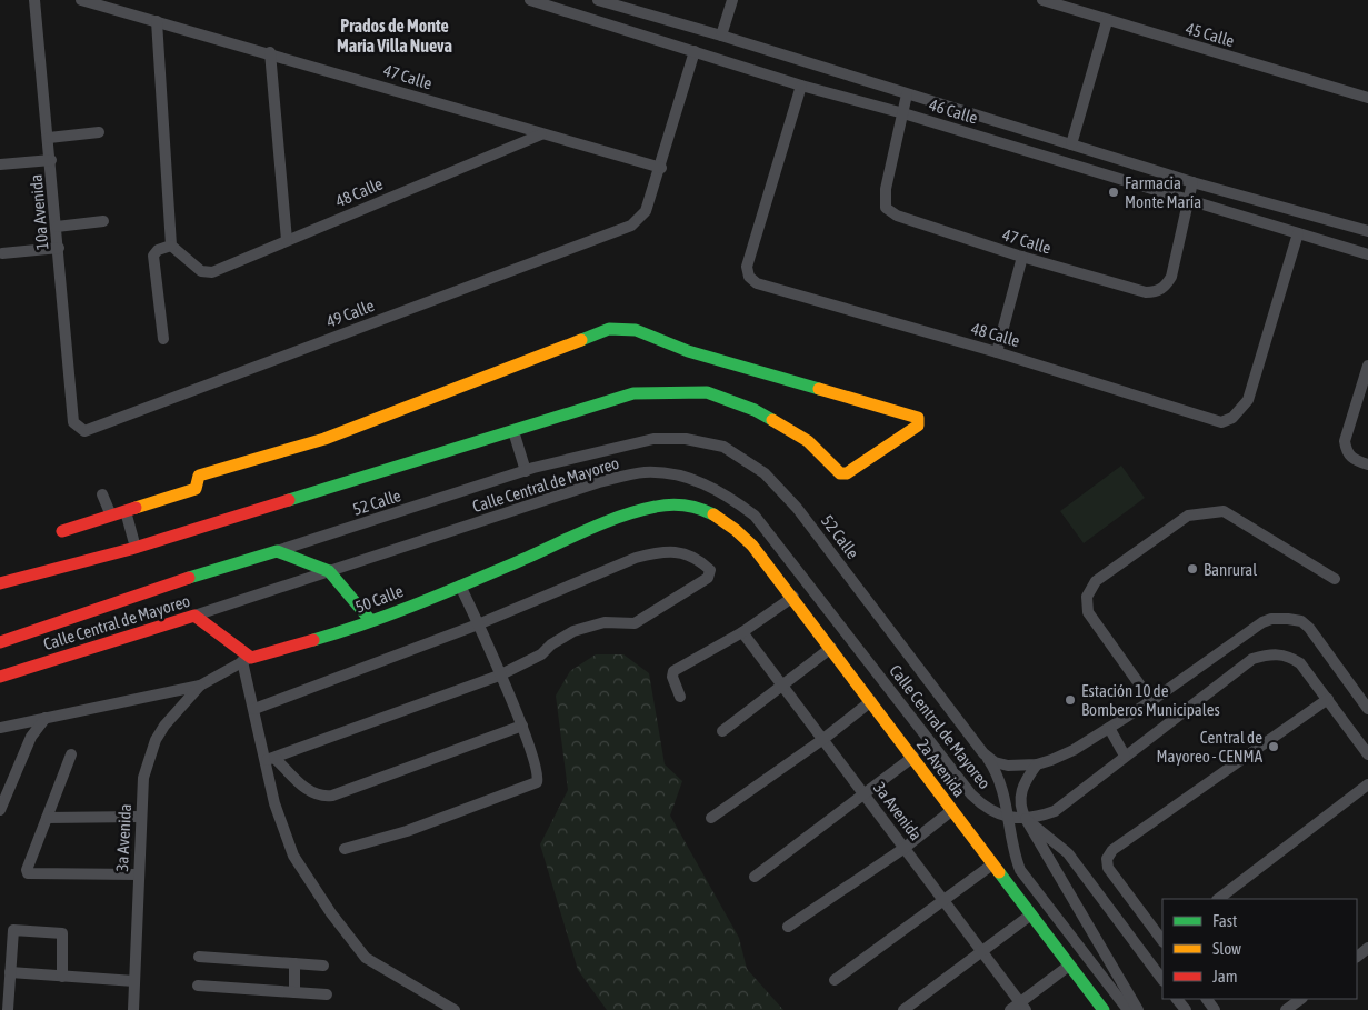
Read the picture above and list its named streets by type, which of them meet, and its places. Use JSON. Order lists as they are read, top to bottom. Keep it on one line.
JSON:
{"streets":{"street":["45 Calle","47 Calle","46 Calle","48 Calle","10a Avenida","49 Calle","Calle Central de Mayoreo","52 Calle","50 Calle","2a Avenida","3a Avenida"]},"crossings":[["47 Calle","46 Calle"],["47 Calle","48 Calle"],["47 Calle","49 Calle"],["46 Calle","48 Calle"],["10a Avenida","49 Calle"],["Calle Central de Mayoreo","52 Calle"],["50 Calle","2a Avenida"],["50 Calle","3a Avenida"]],"districts":["Prados de Monte Maria Villa Nueva"],"places":["Farmacia Monte María","Banrural","Estación 10 de Bomberos Municipales","Central de Mayoreo - CENMA"],"legend":["Fast","Slow","Jam"]}
